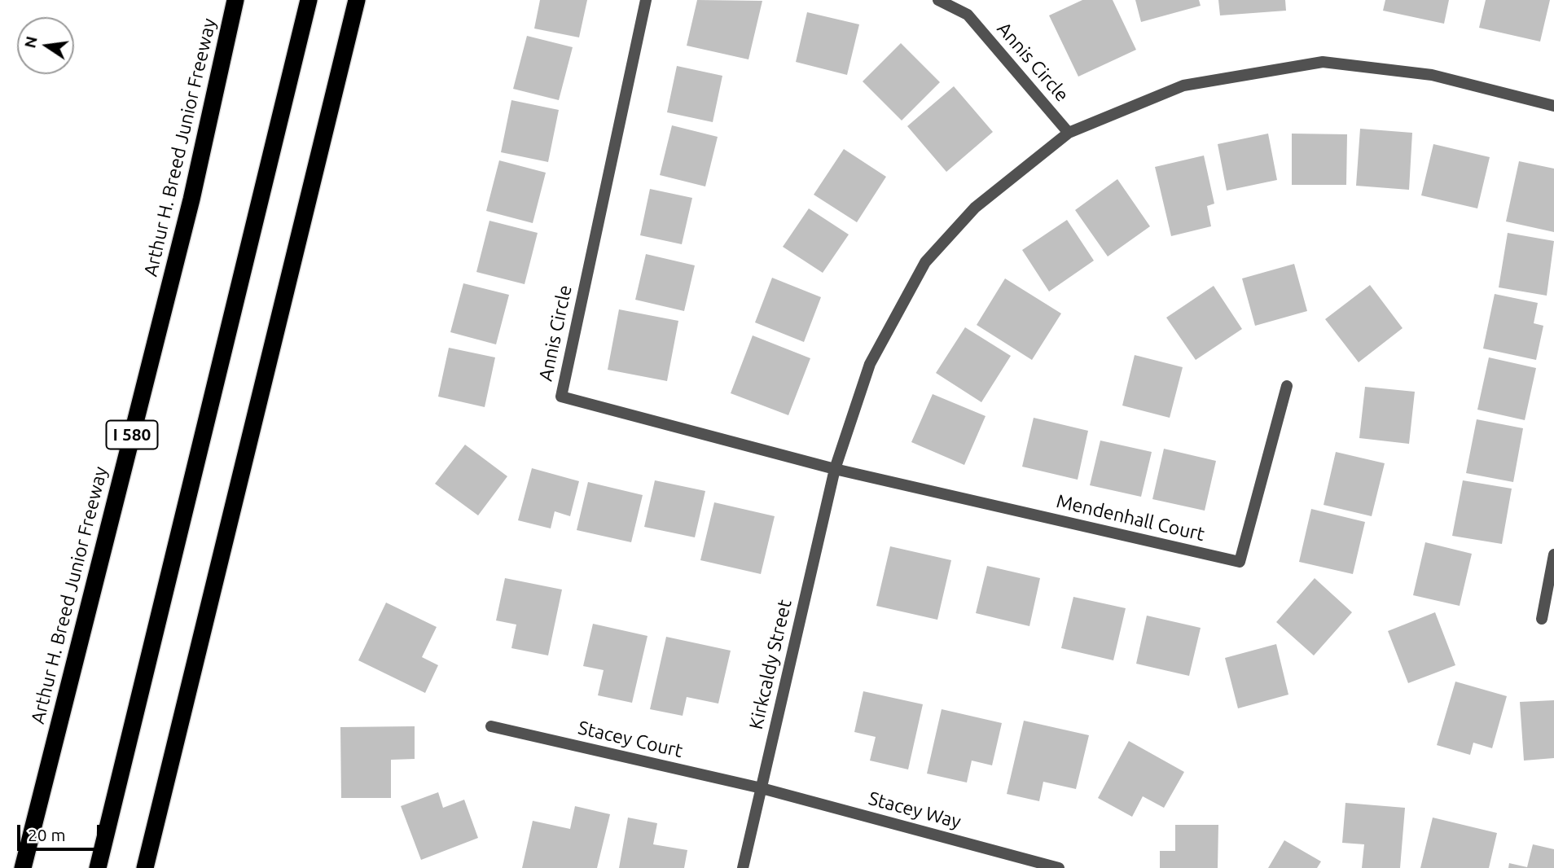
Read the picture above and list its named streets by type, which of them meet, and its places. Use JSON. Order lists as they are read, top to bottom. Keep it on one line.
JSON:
{"streets":{"highway":["Arthur H. Breed Junior Freeway","I 580"],"street":["Annis Circle","Mendenhall Court","Kirkcaldy Street","Stacey Court","Stacey Way"]},"crossings":[["Annis Circle","Mendenhall Court"],["Annis Circle","Kirkcaldy Street"],["Mendenhall Court","Kirkcaldy Street"],["Kirkcaldy Street","Stacey Court"],["Kirkcaldy Street","Stacey Way"],["Stacey Court","Stacey Way"]],"scale_bar":"20 m","north":"left"}
